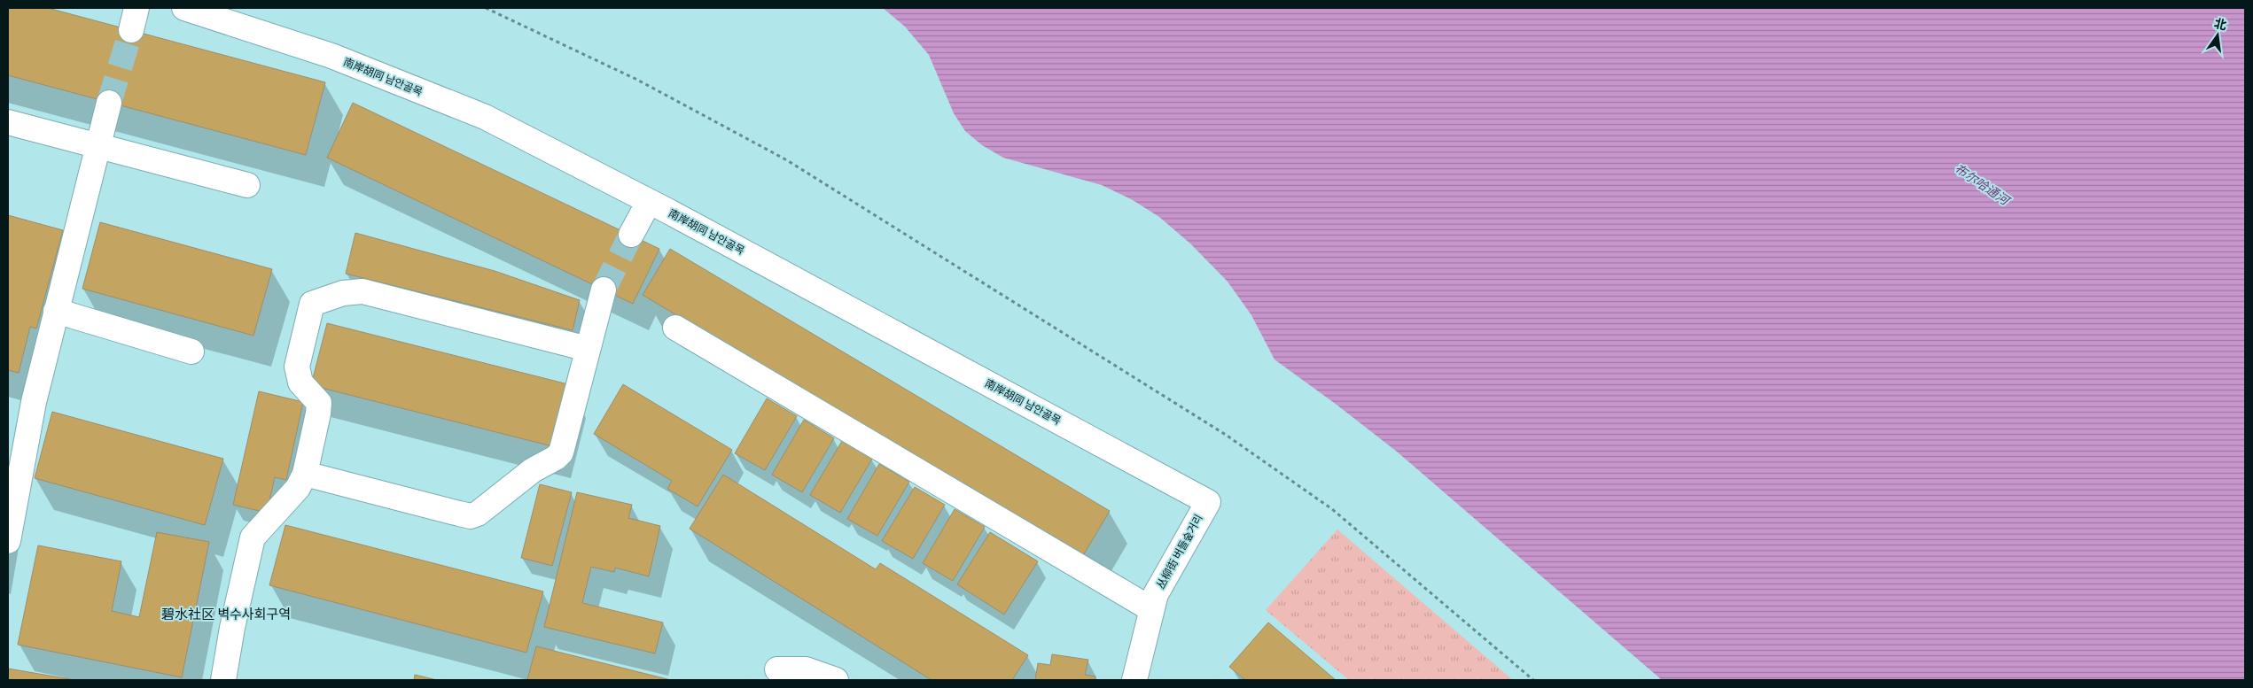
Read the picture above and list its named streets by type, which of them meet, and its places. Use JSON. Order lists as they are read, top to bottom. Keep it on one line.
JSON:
{"streets":{"street":["南岸胡同 남안골목","丛柳街 버들숲거리"]},"crossings":[["南岸胡同 남안골목","丛柳街 버들숲거리"]],"districts":["碧水社区 벽수사회구역"],"water":["布尔哈通河"],"north":"top"}
